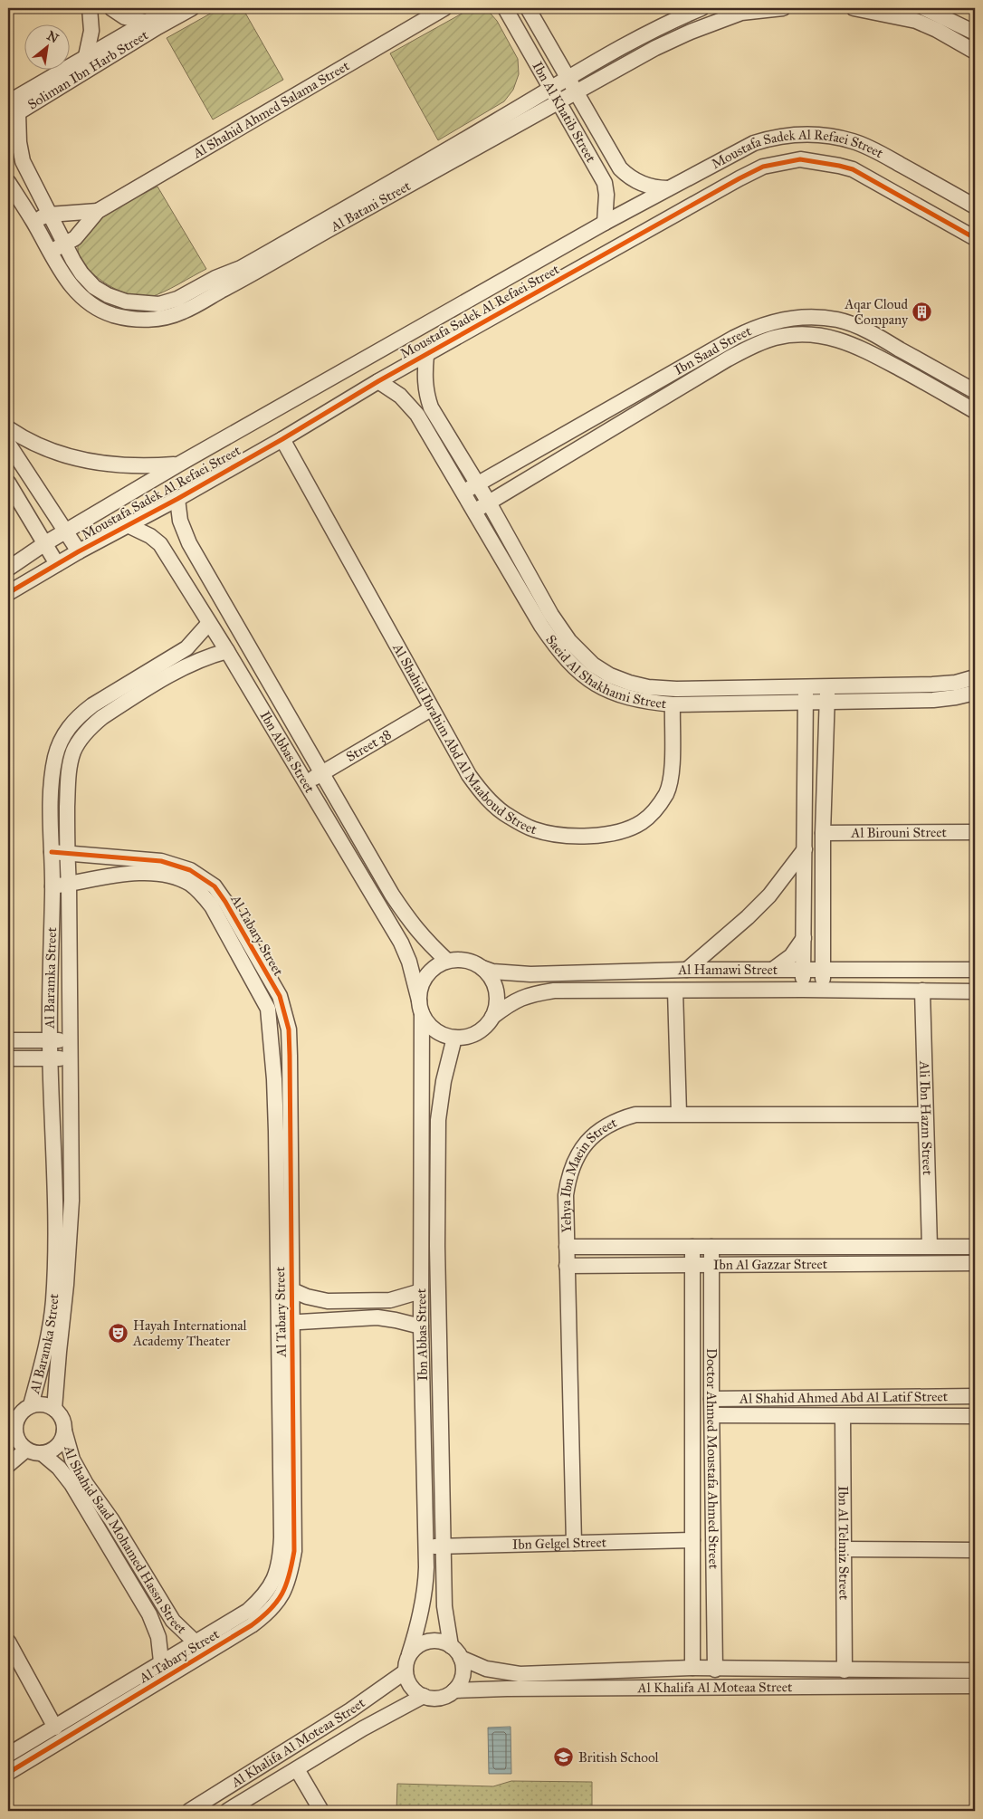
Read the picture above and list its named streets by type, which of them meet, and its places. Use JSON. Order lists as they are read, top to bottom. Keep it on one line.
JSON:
{"streets":{"street":["Soliman Ibn Harb Street","Al Shahid Ahmed Salama Street","Ibn Al Khatib Street","Moustafa Sadek Al Refaei Street","Al Batani Street","Ibn Saad Street","Saeid Al Shakhami Street","Al Shahid Ibrahim Abd Al Maaboud Street","Street 38","Ibn Abbas Street","Al Birouni Street","Al Tabary Street","Al Hamawi Street","Al Baramka Street","Ali Ibn Hazm Street","Yehya Ibn Maein Street","Ibn Al Gazzar Street","Al Shahid Ahmed Abd Al Latif Street","Doctor Ahmed Moustafa Ahmed Street","Al Shahid Saad Mohamed Hassn Street","Ibn Al Telmiz Street","Ibn Gelgel Street","Al Khalifa Al Moteaa Street"]},"crossings":[["Soliman Ibn Harb Street","Al Batani Street"],["Al Shahid Ahmed Salama Street","Al Batani Street"],["Ibn Al Khatib Street","Moustafa Sadek Al Refaei Street"],["Ibn Al Khatib Street","Al Batani Street"],["Moustafa Sadek Al Refaei Street","Saeid Al Shakhami Street"],["Moustafa Sadek Al Refaei Street","Al Shahid Ibrahim Abd Al Maaboud Street"],["Moustafa Sadek Al Refaei Street","Ibn Abbas Street"],["Ibn Saad Street","Saeid Al Shakhami Street"],["Saeid Al Shakhami Street","Al Shahid Ibrahim Abd Al Maaboud Street"],["Al Shahid Ibrahim Abd Al Maaboud Street","Street 38"],["Street 38","Ibn Abbas Street"],["Ibn Abbas Street","Al Hamawi Street"],["Ibn Abbas Street","Al Baramka Street"],["Ibn Abbas Street","Ibn Gelgel Street"],["Ibn Abbas Street","Al Khalifa Al Moteaa Street"],["Al Tabary Street","Al Baramka Street"],["Al Tabary Street","Al Shahid Saad Mohamed Hassn Street"],["Al Hamawi Street","Ali Ibn Hazm Street"],["Al Baramka Street","Al Shahid Saad Mohamed Hassn Street"],["Ali Ibn Hazm Street","Yehya Ibn Maein Street"],["Ali Ibn Hazm Street","Ibn Al Gazzar Street"],["Yehya Ibn Maein Street","Ibn Al Gazzar Street"],["Yehya Ibn Maein Street","Ibn Gelgel Street"],["Ibn Al Gazzar Street","Doctor Ahmed Moustafa Ahmed Street"],["Al Shahid Ahmed Abd Al Latif Street","Doctor Ahmed Moustafa Ahmed Street"],["Al Shahid Ahmed Abd Al Latif Street","Ibn Al Telmiz Street"],["Doctor Ahmed Moustafa Ahmed Street","Ibn Gelgel Street"],["Doctor Ahmed Moustafa Ahmed Street","Al Khalifa Al Moteaa Street"],["Ibn Al Telmiz Street","Al Khalifa Al Moteaa Street"]],"places":{"building":["Aqar Cloud Company"],"theatre":["Hayah International Academy Theater"],"school or university":["British School"]},"north":"top right"}
